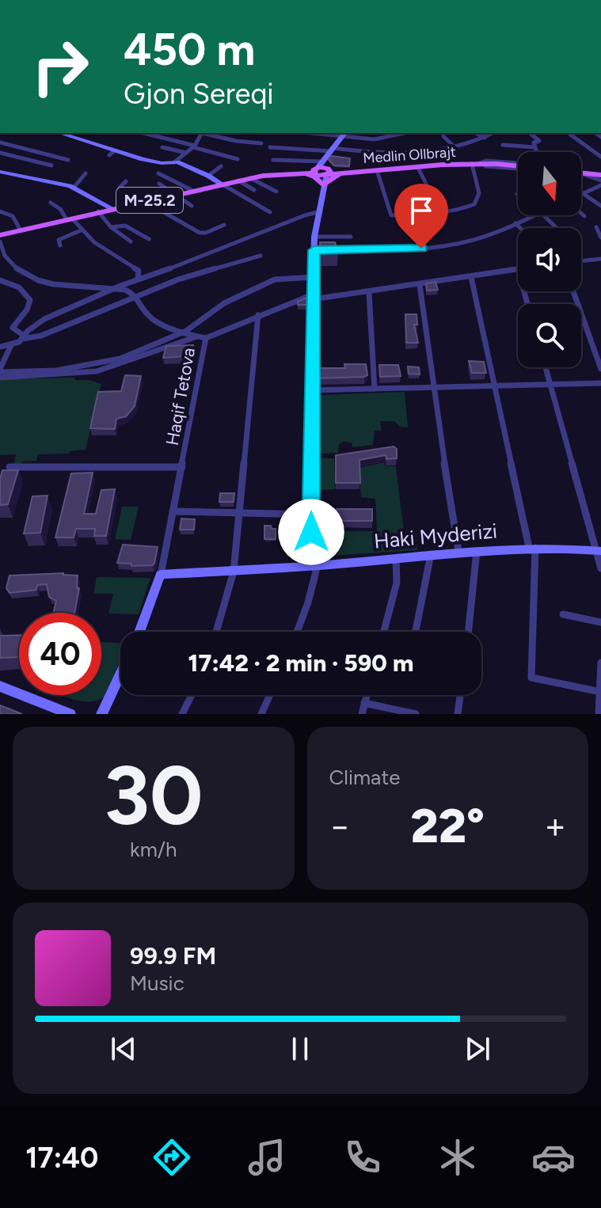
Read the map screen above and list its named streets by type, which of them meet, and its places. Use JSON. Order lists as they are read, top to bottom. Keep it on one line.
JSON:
{"streets":{"main road":["Medlin Ollbrajt","M-25.2"],"street":["Haqif Tetova","Haki Myderizi"]},"crossings":[["Medlin Ollbrajt","M-25.2"],["Haqif Tetova","Haki Myderizi"]],"north":"bottom","page":{"turn":["450 m","Gjon Sereqi"],"limit":"40","trip":"17:42 · 2 min · 590 m","tile":[["30","km/h"],"Climate"],"heat":["−","22°","+"],"song":["99.9 FM","Music"],"tabs":"17:40"}}
